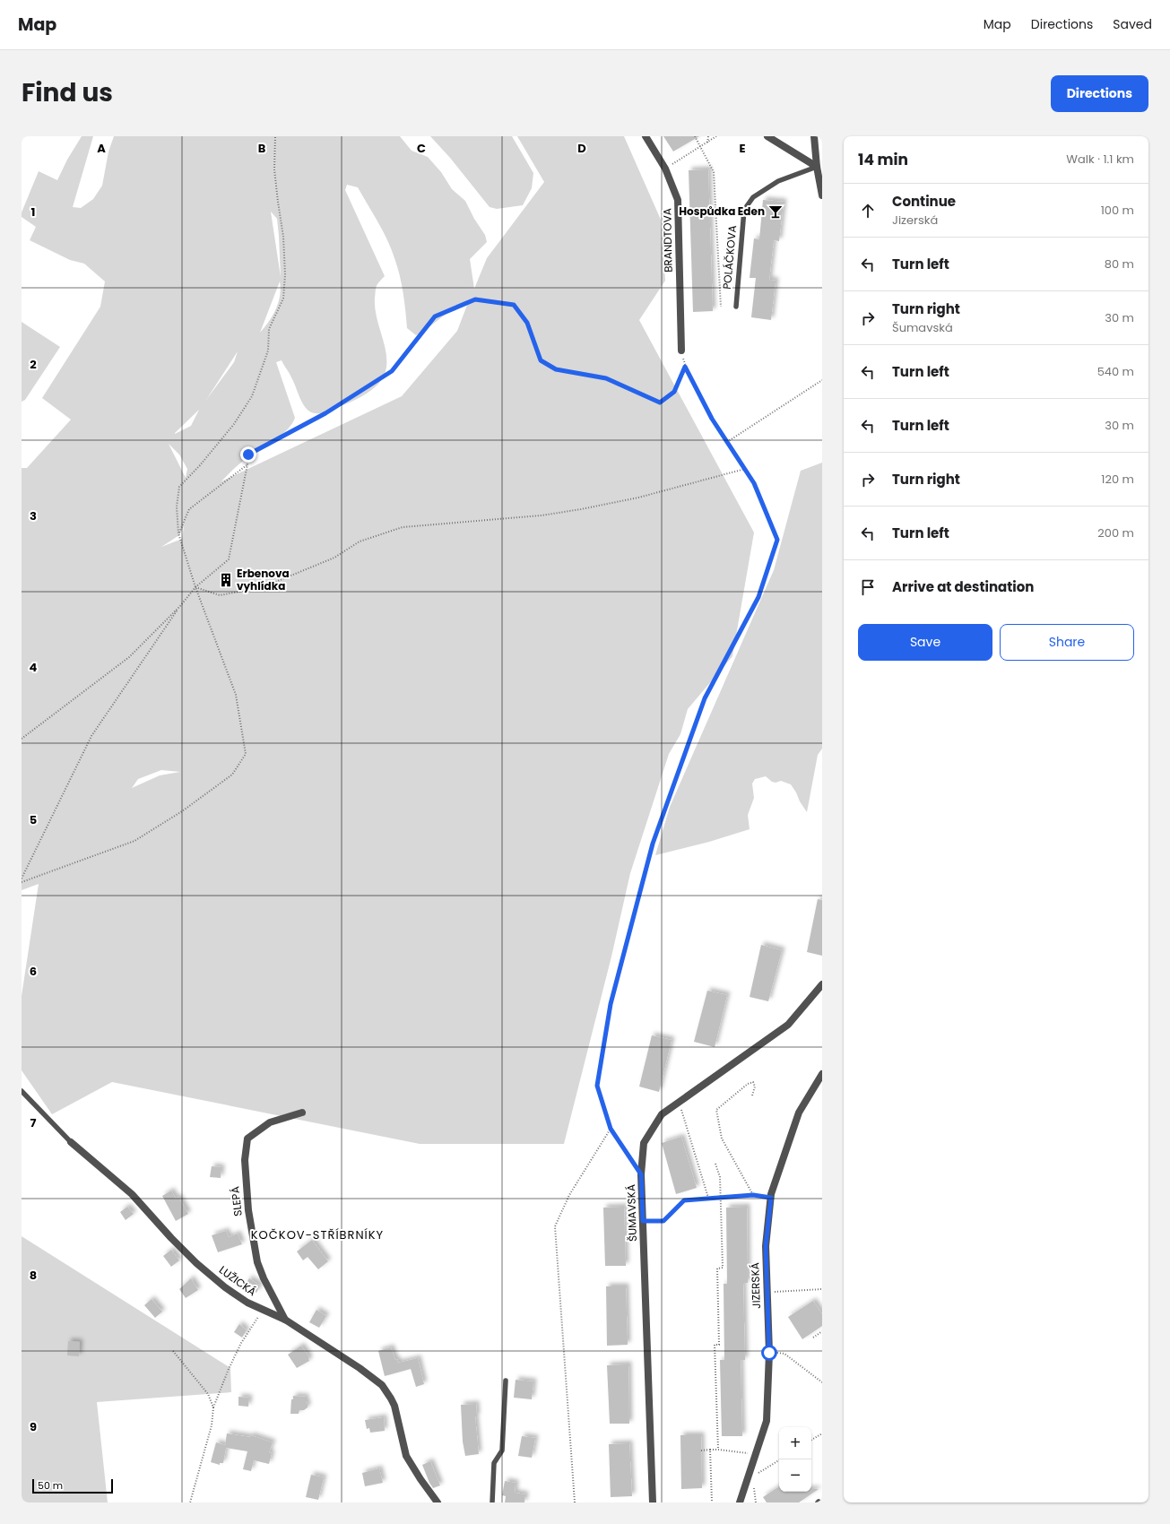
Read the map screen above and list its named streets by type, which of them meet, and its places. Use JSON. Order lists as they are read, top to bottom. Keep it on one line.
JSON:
{"streets":{"street":["BRANDTOVA","SLEPÁ","ŠUMAVSKÁ","LUŽICKÁ","JIZERSKÁ"],"lane":["POLÁČKOVA"]},"crossings":[["SLEPÁ","LUŽICKÁ"]],"districts":["KOČKOV-STŘÍBRNÍKY"],"places":{"bar":["Hospůdka Eden"],"building":["Erbenova vyhlídka"]},"scale_bar":"50 m","page":{"header":"Map","nav":["Map","Directions","Saved"],"title":"Find us","buttons":["Directions",["Save","Share"]],"heading":["14 min","Walk · 1.1 km"],"list":[["Continue","Jizerská","100 m"],["Turn left","80 m"],["Turn right","Šumavská","30 m"],["Turn left","540 m"],["Turn left","30 m"],["Turn right","120 m"],["Turn left","200 m"],"Arrive at destination"],"map_buttons":["+","−"],"scale":"50 m"},"grid":{"columns":["A","B","C","D","E"],"rows":["1","2","3","4","5","6","7","8","9"]}}
